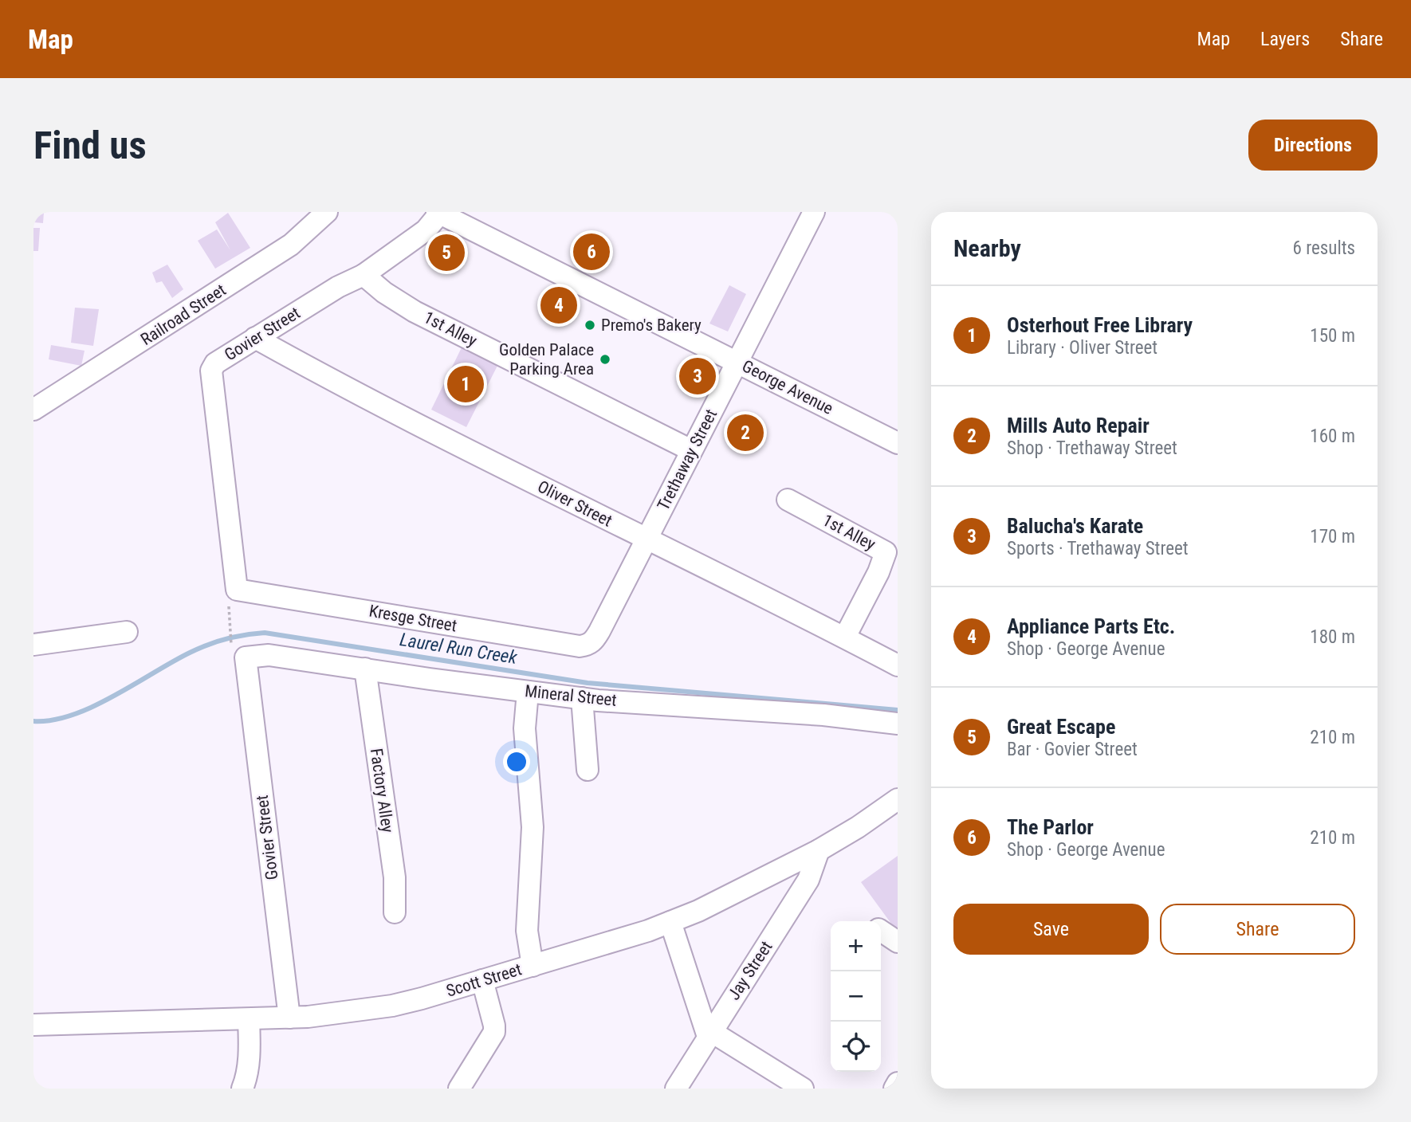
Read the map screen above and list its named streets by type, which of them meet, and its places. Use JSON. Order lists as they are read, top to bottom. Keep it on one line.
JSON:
{"streets":{"street":["Railroad Street","1st Alley","Govier Street","George Avenue","Trethaway Street","Oliver Street","Kresge Street","Mineral Street","Factory Alley","Jay Street","Scott Street"]},"crossings":[["1st Alley","Govier Street"],["1st Alley","Trethaway Street"],["1st Alley","Oliver Street"],["Govier Street","George Avenue"],["Govier Street","Oliver Street"],["Govier Street","Kresge Street"],["Govier Street","Mineral Street"],["Govier Street","Scott Street"],["George Avenue","Trethaway Street"],["Trethaway Street","Oliver Street"],["Trethaway Street","Kresge Street"],["Mineral Street","Factory Alley"],["Jay Street","Scott Street"]],"water":["Laurel Run Creek"],"places":["Premo's Bakery","Golden Palace Parking Area"],"page":{"header":"Map","nav":["Map","Layers","Share"],"buttons":["Directions",["Save","Share"]],"title":"Find us","heading":["Nearby","6 results"],"pins":["6","5","4","3","1","2"],"list":[{"mark":"1","name":"Osterhout Free Library","note":"Library · Oliver Street","value":"150 m"},{"mark":"2","name":"Mills Auto Repair","note":"Shop · Trethaway Street","value":"160 m"},{"mark":"3","name":"Balucha's Karate","note":"Sports · Trethaway Street","value":"170 m"},{"mark":"4","name":"Appliance Parts Etc.","note":"Shop · George Avenue","value":"180 m"},{"mark":"5","name":"Great Escape","note":"Bar · Govier Street","value":"210 m"},{"mark":"6","name":"The Parlor","note":"Shop · George Avenue","value":"210 m"}],"map_buttons":["+","−"]}}
